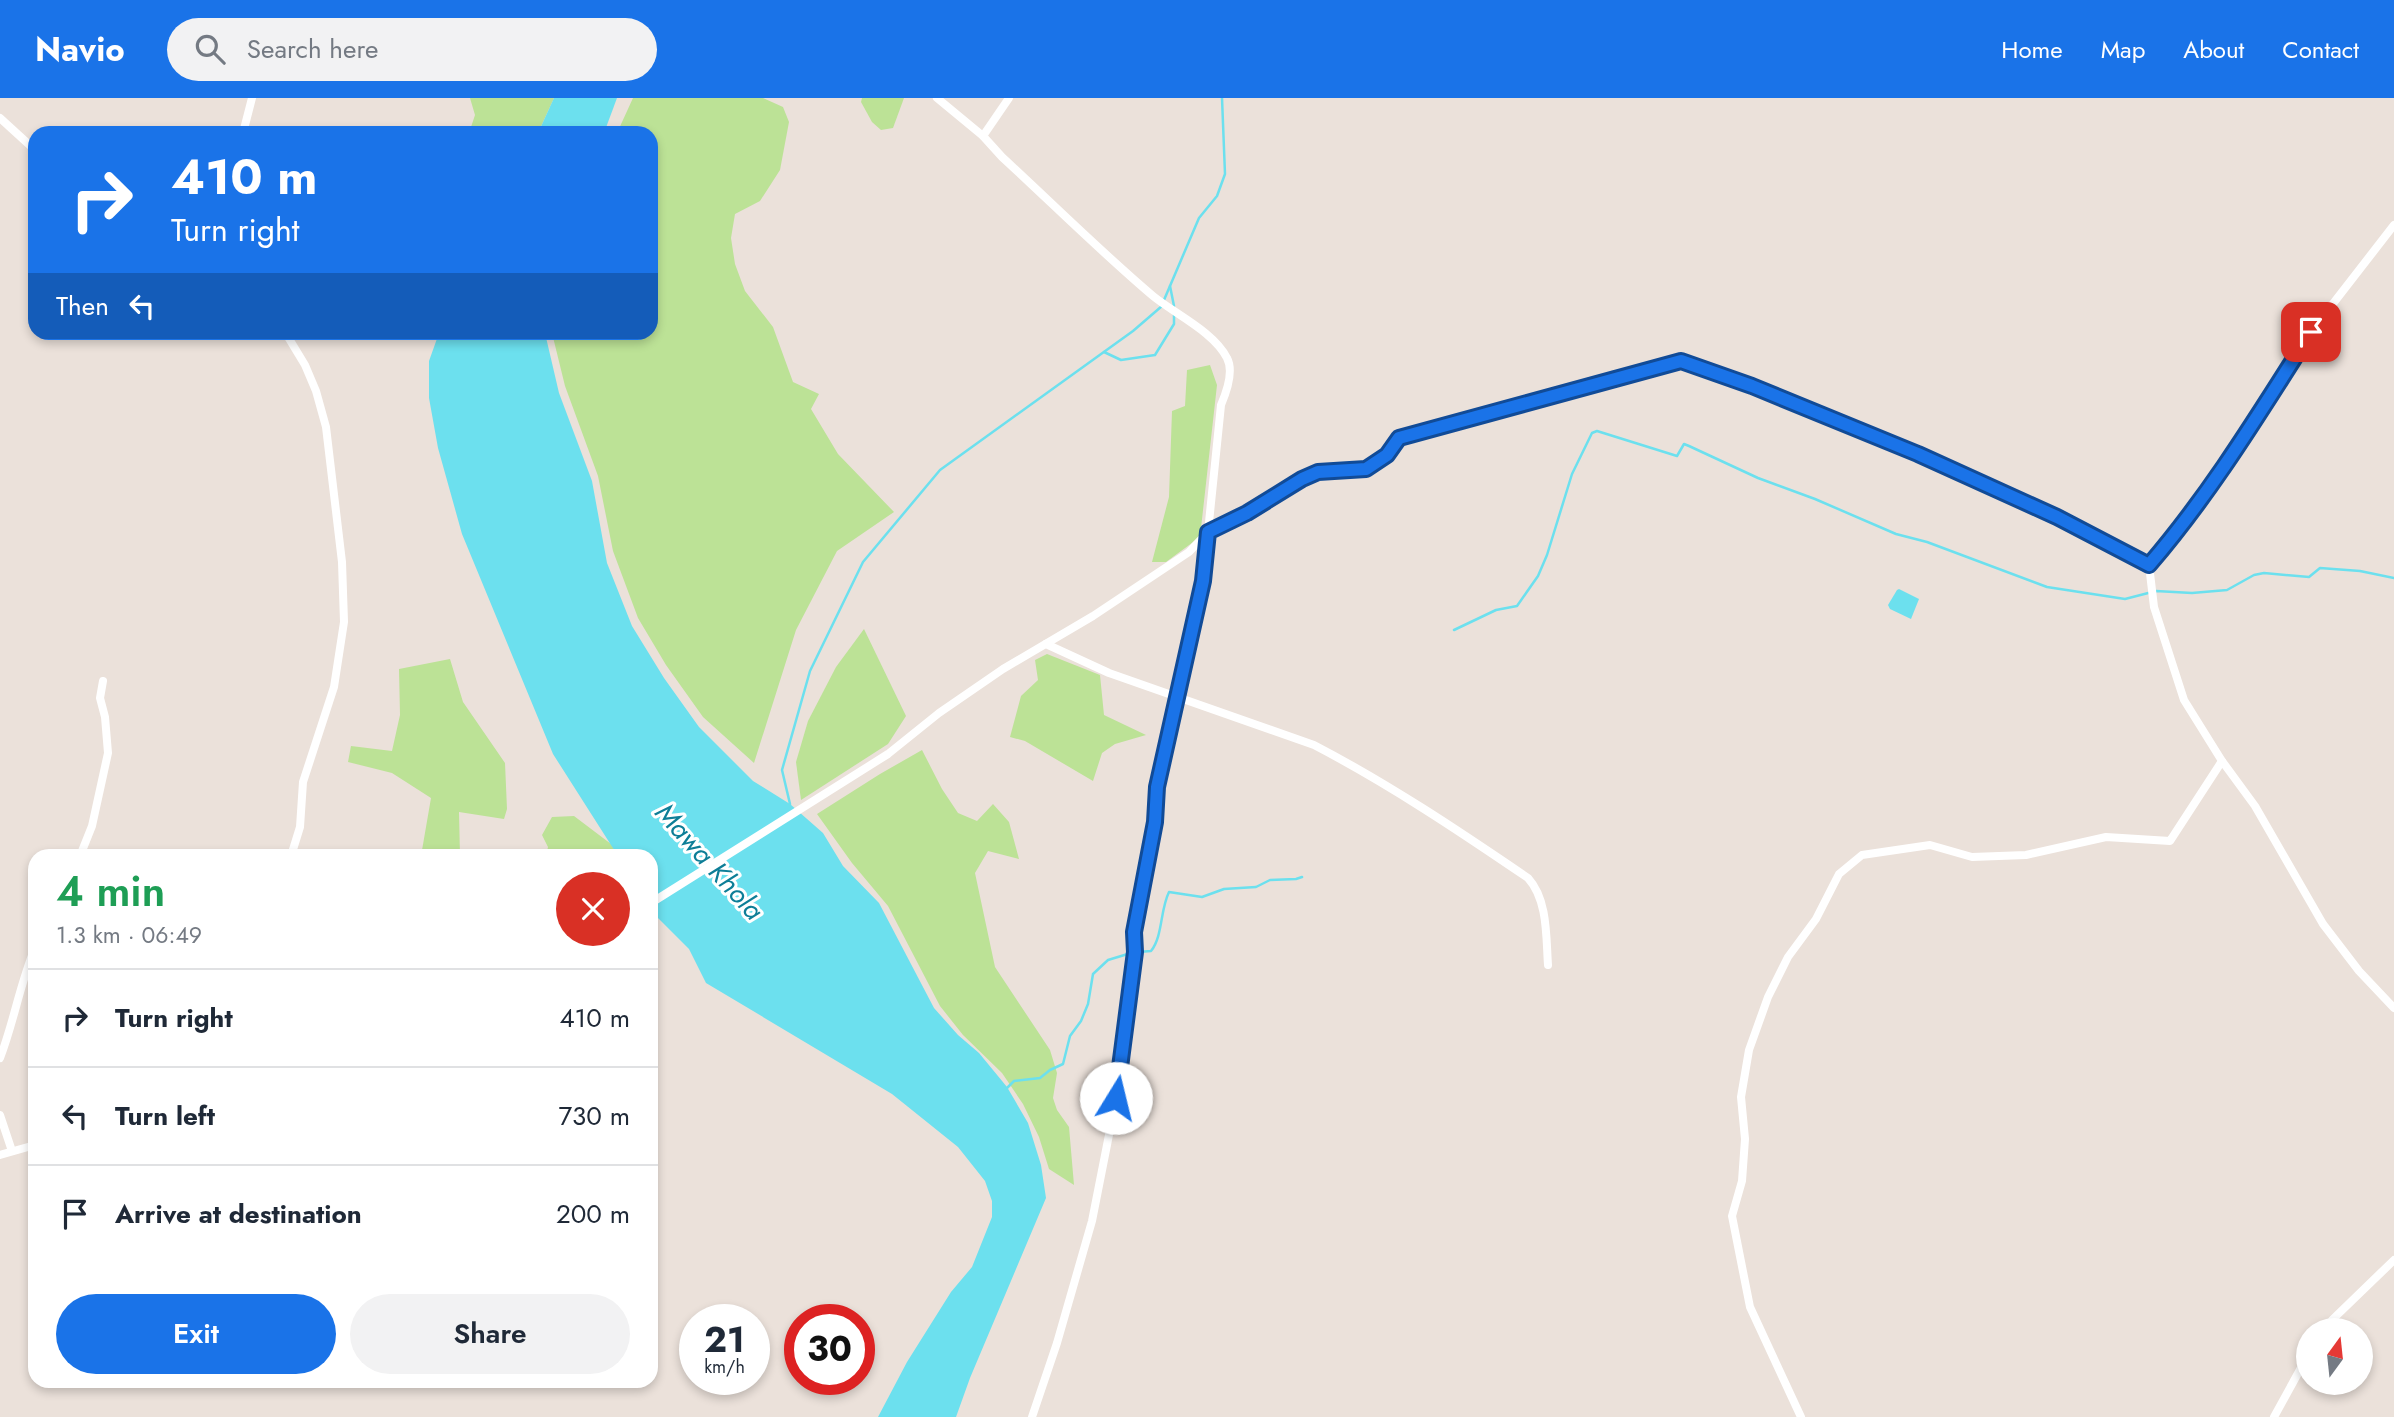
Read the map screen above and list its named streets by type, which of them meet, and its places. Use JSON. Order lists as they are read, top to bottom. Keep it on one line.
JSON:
{"water":["Mawa Khola"],"north":"top","page":{"header":"Navio","search":"Search here","nav":["Home","Map","About","Contact"],"turn":["410 m","Turn right"],"then":"Then","heading":["4 min","1.3 km · 06:49"],"list":[{"name":"Turn right","value":"410 m"},{"name":"Turn left","value":"730 m"},{"name":"Arrive at destination","value":"200 m"}],"buttons":["Exit","Share"],"speed":"21 km/h","limit":"30"}}
